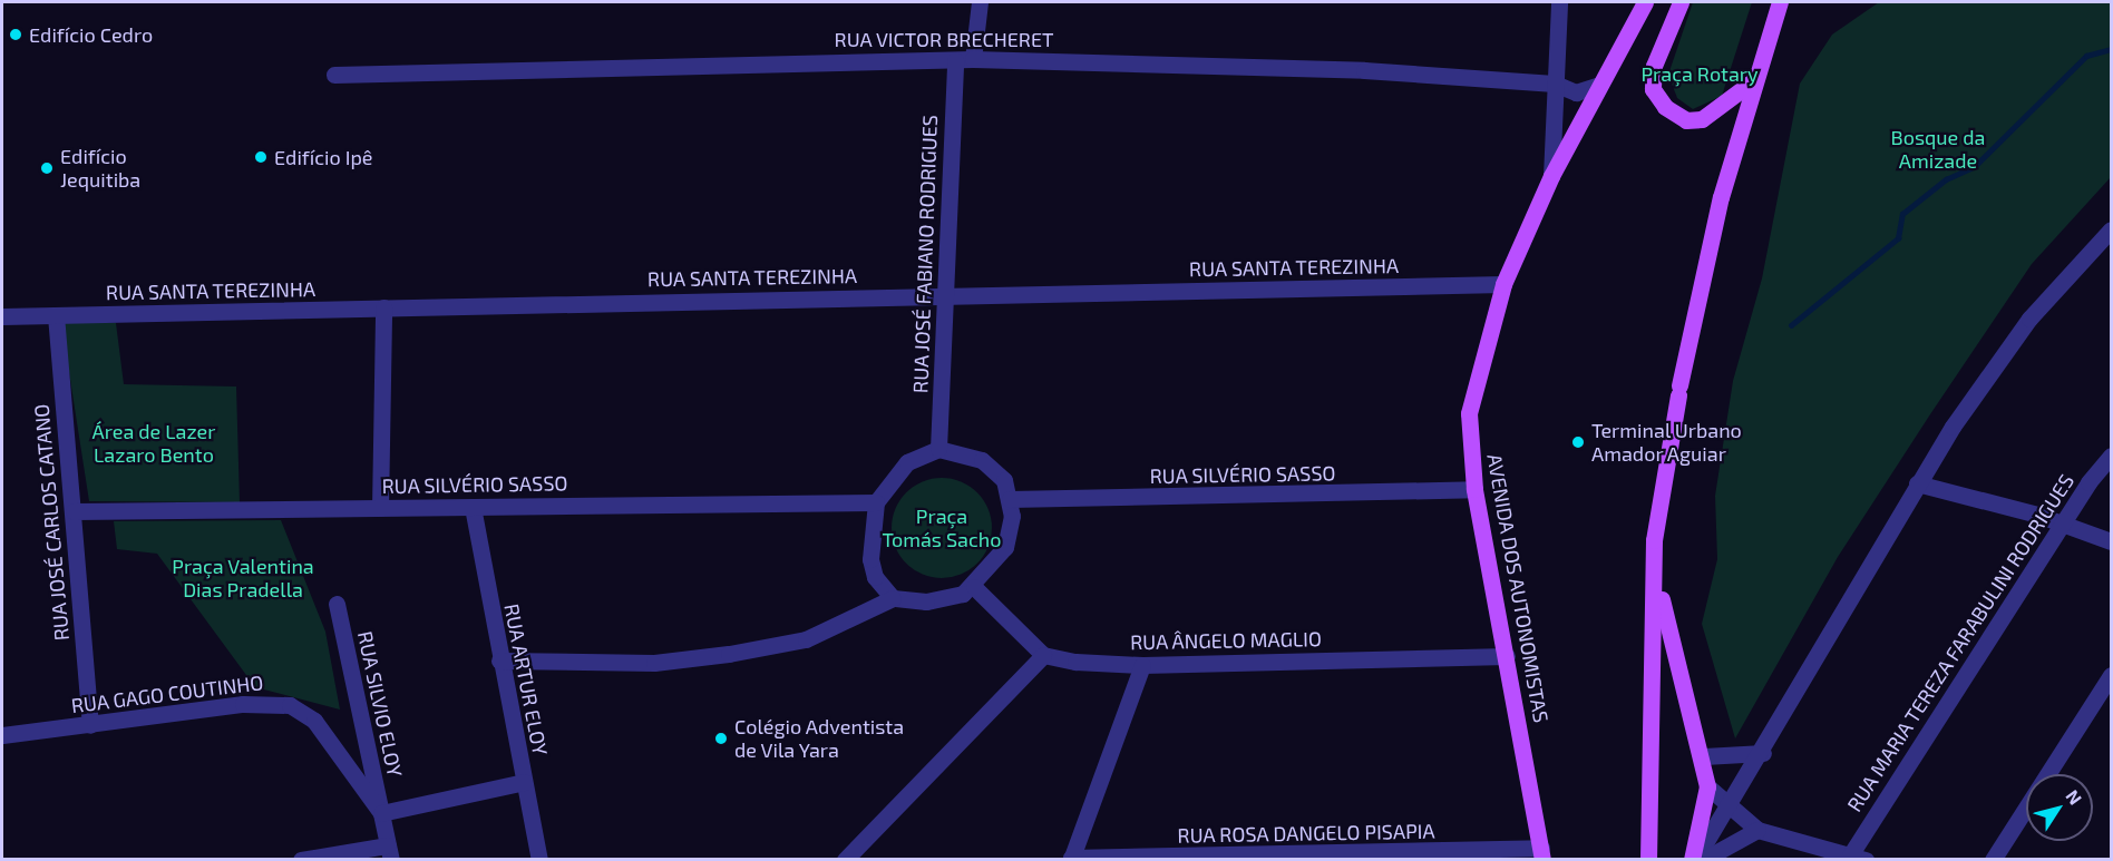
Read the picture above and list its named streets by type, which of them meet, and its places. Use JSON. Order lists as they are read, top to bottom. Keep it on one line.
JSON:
{"streets":{"main road":["AVENIDA DOS AUTONOMISTAS"],"street":["RUA VICTOR BRECHERET","RUA JOSÉ FABIANO RODRIGUES","RUA SANTA TEREZINHA","RUA SILVÉRIO SASSO","RUA JOSÉ CARLOS CATANO","RUA ÂNGELO MAGLIO","RUA MARIA TEREZA FARABULINI RODRIGUES","RUA ARTUR ELOY","RUA GAGO COUTINHO","RUA SILVIO ELOY","RUA ROSA DANGELO PISAPIA"]},"crossings":[["RUA VICTOR BRECHERET","RUA JOSÉ FABIANO RODRIGUES"],["RUA VICTOR BRECHERET","AVENIDA DOS AUTONOMISTAS"],["RUA JOSÉ FABIANO RODRIGUES","RUA SANTA TEREZINHA"],["RUA JOSÉ FABIANO RODRIGUES","RUA SILVÉRIO SASSO"],["RUA SANTA TEREZINHA","RUA JOSÉ CARLOS CATANO"],["RUA SANTA TEREZINHA","AVENIDA DOS AUTONOMISTAS"],["RUA SILVÉRIO SASSO","RUA JOSÉ CARLOS CATANO"],["RUA SILVÉRIO SASSO","AVENIDA DOS AUTONOMISTAS"],["RUA SILVÉRIO SASSO","RUA ARTUR ELOY"],["RUA JOSÉ CARLOS CATANO","RUA GAGO COUTINHO"],["AVENIDA DOS AUTONOMISTAS","RUA ÂNGELO MAGLIO"],["AVENIDA DOS AUTONOMISTAS","RUA ROSA DANGELO PISAPIA"],["RUA GAGO COUTINHO","RUA SILVIO ELOY"]],"parks":["Praça Rotary","Bosque da Amizade","Área de Lazer Lazaro Bento","Praça Tomás Sacho","Praça Valentina Dias Pradella"],"places":["Edifício Cedro","Edifício Ipê","Edifício Jequitiba","Terminal Urbano Amador Aguiar","Colégio Adventista de Vila Yara"],"north":"top right"}
